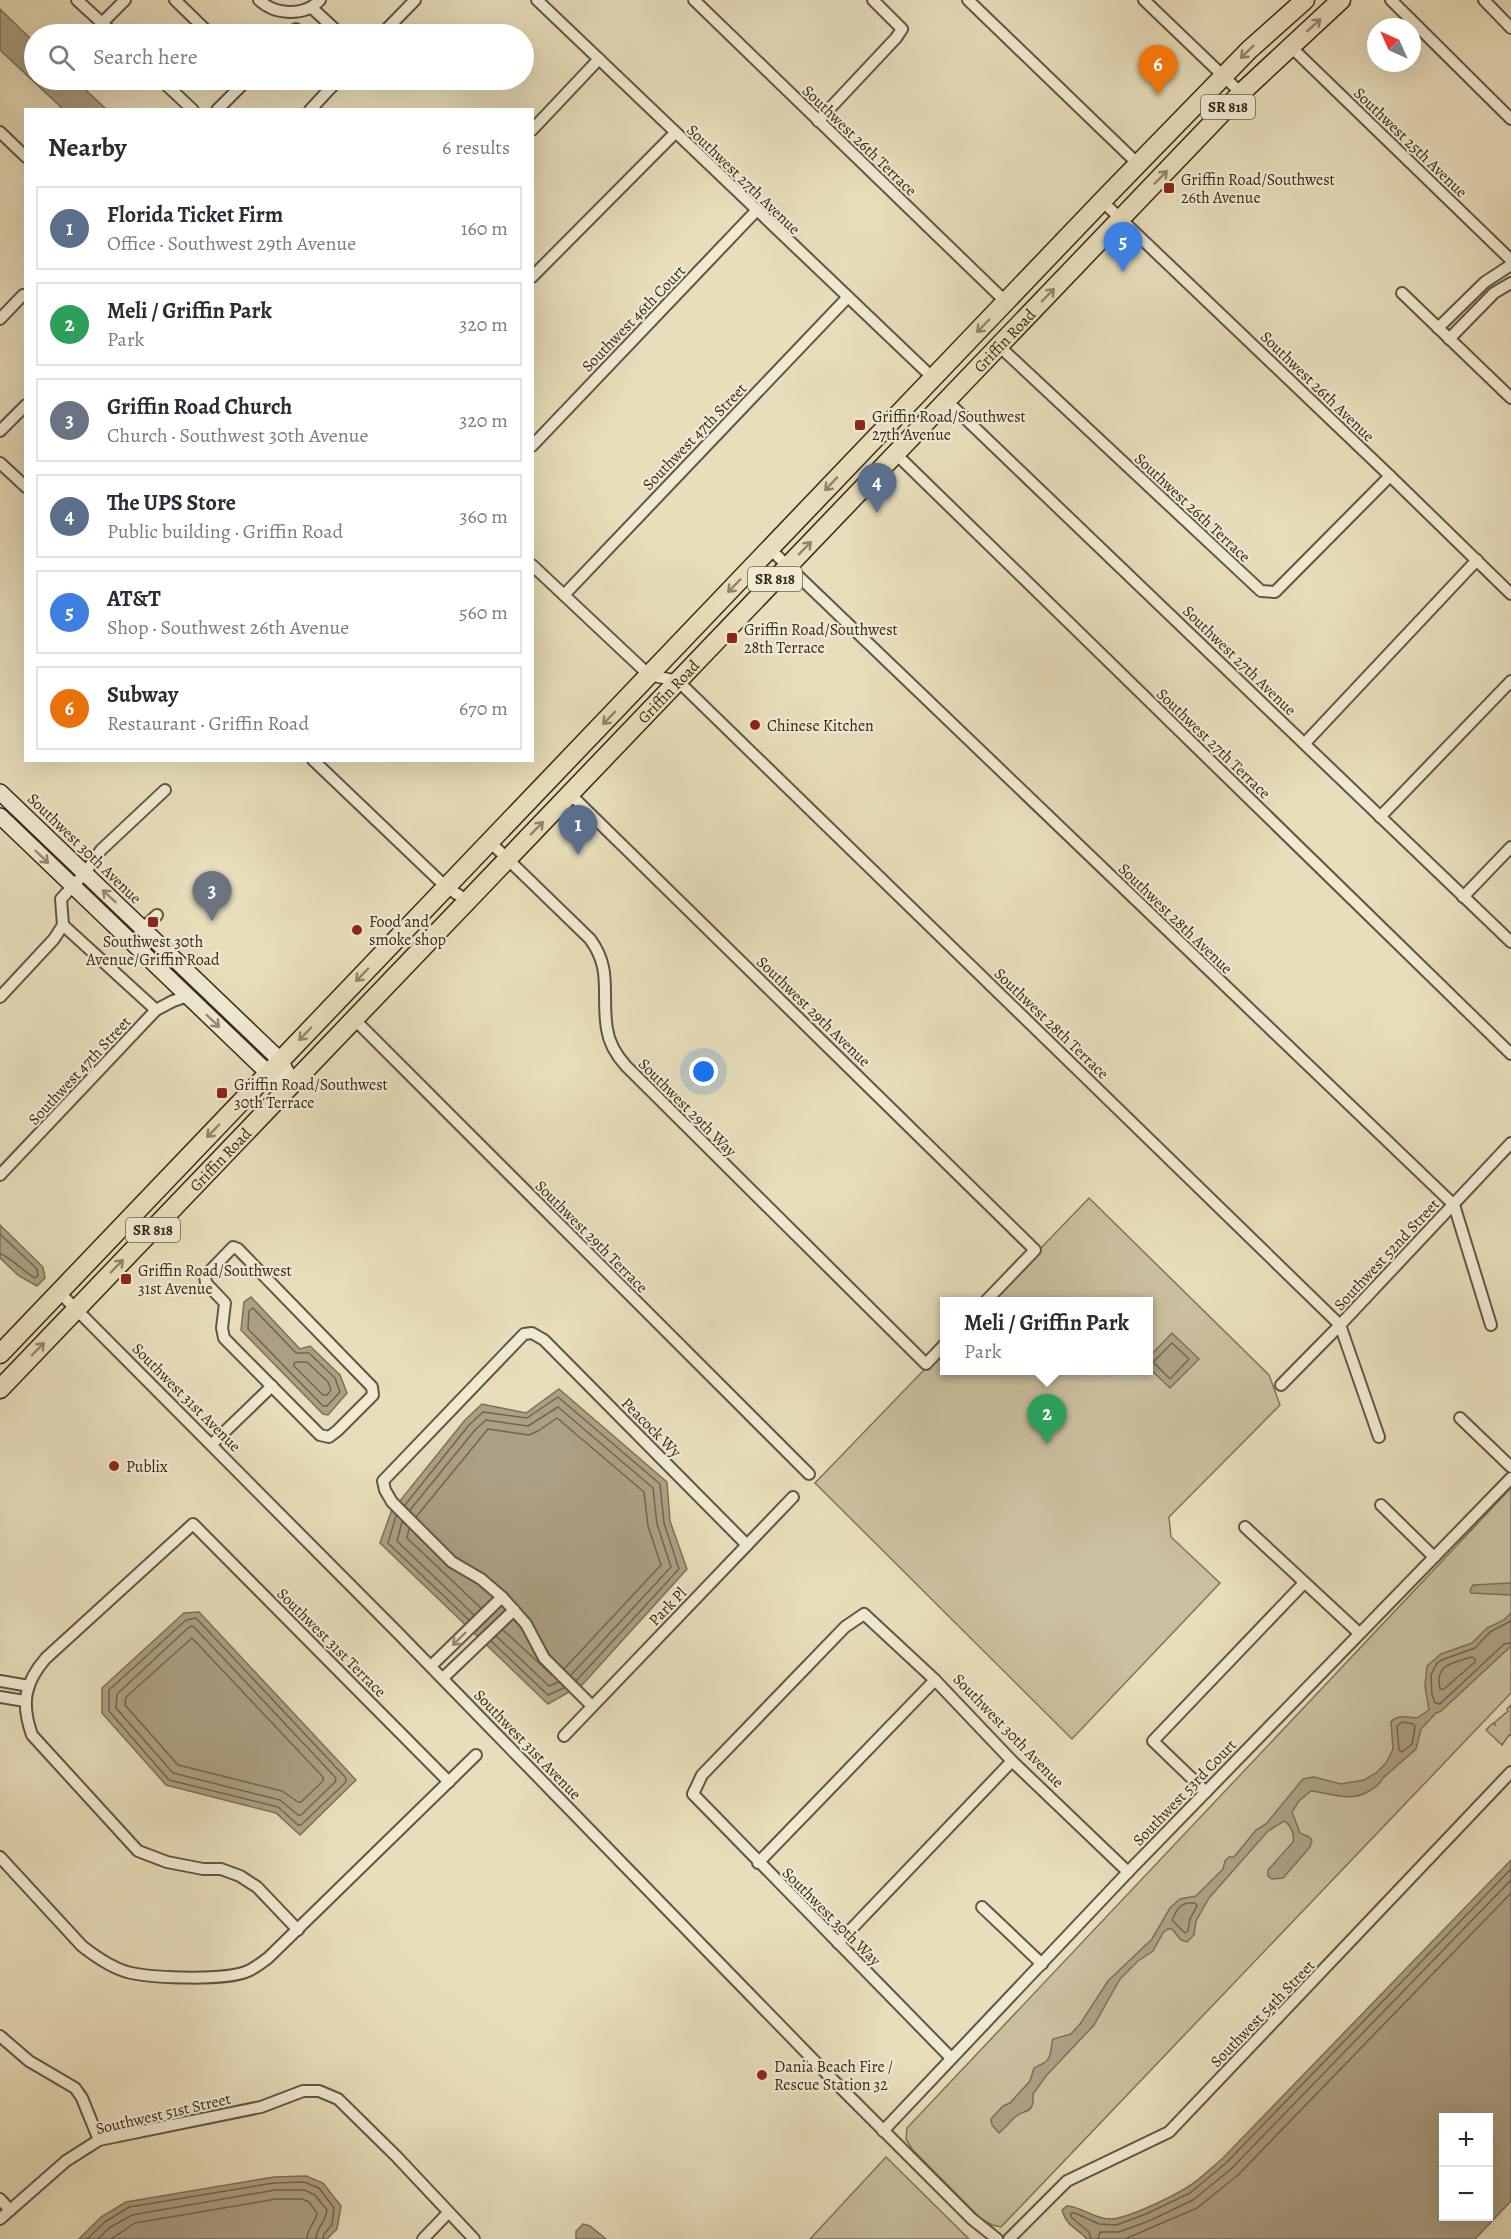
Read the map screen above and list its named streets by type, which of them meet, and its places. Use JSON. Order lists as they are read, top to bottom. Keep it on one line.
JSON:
{"streets":{"main road":["SR 818","Griffin Road","Southwest 30th Avenue"],"street":["Southwest 26th Terrace","Southwest 25th Avenue","Southwest 27th Avenue","Southwest 46th Court","Southwest 26th Avenue","Southwest 47th Street","Southwest 27th Terrace","Southwest 28th Avenue","Southwest 29th Avenue","Southwest 28th Terrace","Southwest 29th Way","Southwest 29th Terrace","Southwest 52nd Street","Southwest 31st Avenue","Peacock Wy","Park Pl","Southwest 31st Terrace","Southwest 53rd Court","Southwest 30th Way","Southwest 54th Street","Southwest 51st Street"]},"crossings":[["Southwest 26th Terrace","Griffin Road"],["Southwest 26th Terrace","Southwest 26th Avenue"],["Southwest 25th Avenue","Griffin Road"],["Southwest 27th Avenue","Southwest 46th Court"],["Southwest 27th Avenue","Griffin Road"],["Southwest 27th Avenue","Southwest 47th Street"],["Griffin Road","Southwest 26th Avenue"],["Griffin Road","Southwest 27th Terrace"],["Griffin Road","Southwest 30th Avenue"],["Griffin Road","Southwest 28th Avenue"],["Griffin Road","Southwest 29th Avenue"],["Griffin Road","Southwest 28th Terrace"],["Griffin Road","Southwest 29th Way"],["Griffin Road","Southwest 29th Terrace"],["Griffin Road","Southwest 31st Avenue"],["Southwest 30th Avenue","Southwest 53rd Court"],["Southwest 30th Avenue","Southwest 30th Way"],["Southwest 28th Avenue","Southwest 52nd Street"],["Southwest 28th Terrace","Southwest 52nd Street"],["Southwest 31st Avenue","Southwest 53rd Court"],["Peacock Wy","Park Pl"],["Southwest 53rd Court","Southwest 30th Way"]],"places":{"transit":["Griffin Road/Southwest 26th Avenue","Griffin Road/Southwest 27th Avenue","Griffin Road/Southwest 28th Terrace","Southwest 30th Avenue/Griffin Road","Griffin Road/Southwest 30th Terrace","Griffin Road/Southwest 31st Avenue"],"other":["Chinese Kitchen","Food and smoke shop","Publix","Dania Beach Fire / Rescue Station 32"]},"north":"top left","page":{"search":"Search here","pins":["6","5","4","1","3","2"],"heading":["Nearby","6 results"],"list":[{"mark":"1","name":"Florida Ticket Firm","note":"Office · Southwest 29th Avenue","value":"160 m"},{"mark":"2","name":"Meli / Griffin Park","note":"Park","value":"320 m"},{"mark":"3","name":"Griffin Road Church","note":"Church · Southwest 30th Avenue","value":"320 m"},{"mark":"4","name":"The UPS Store","note":"Public building · Griffin Road","value":"360 m"},{"mark":"5","name":"AT&T","note":"Shop · Southwest 26th Avenue","value":"560 m"},{"mark":"6","name":"Subway","note":"Restaurant · Griffin Road","value":"670 m"}],"popup":["Meli / Griffin Park","Park"],"map_buttons":["+","−"]}}
